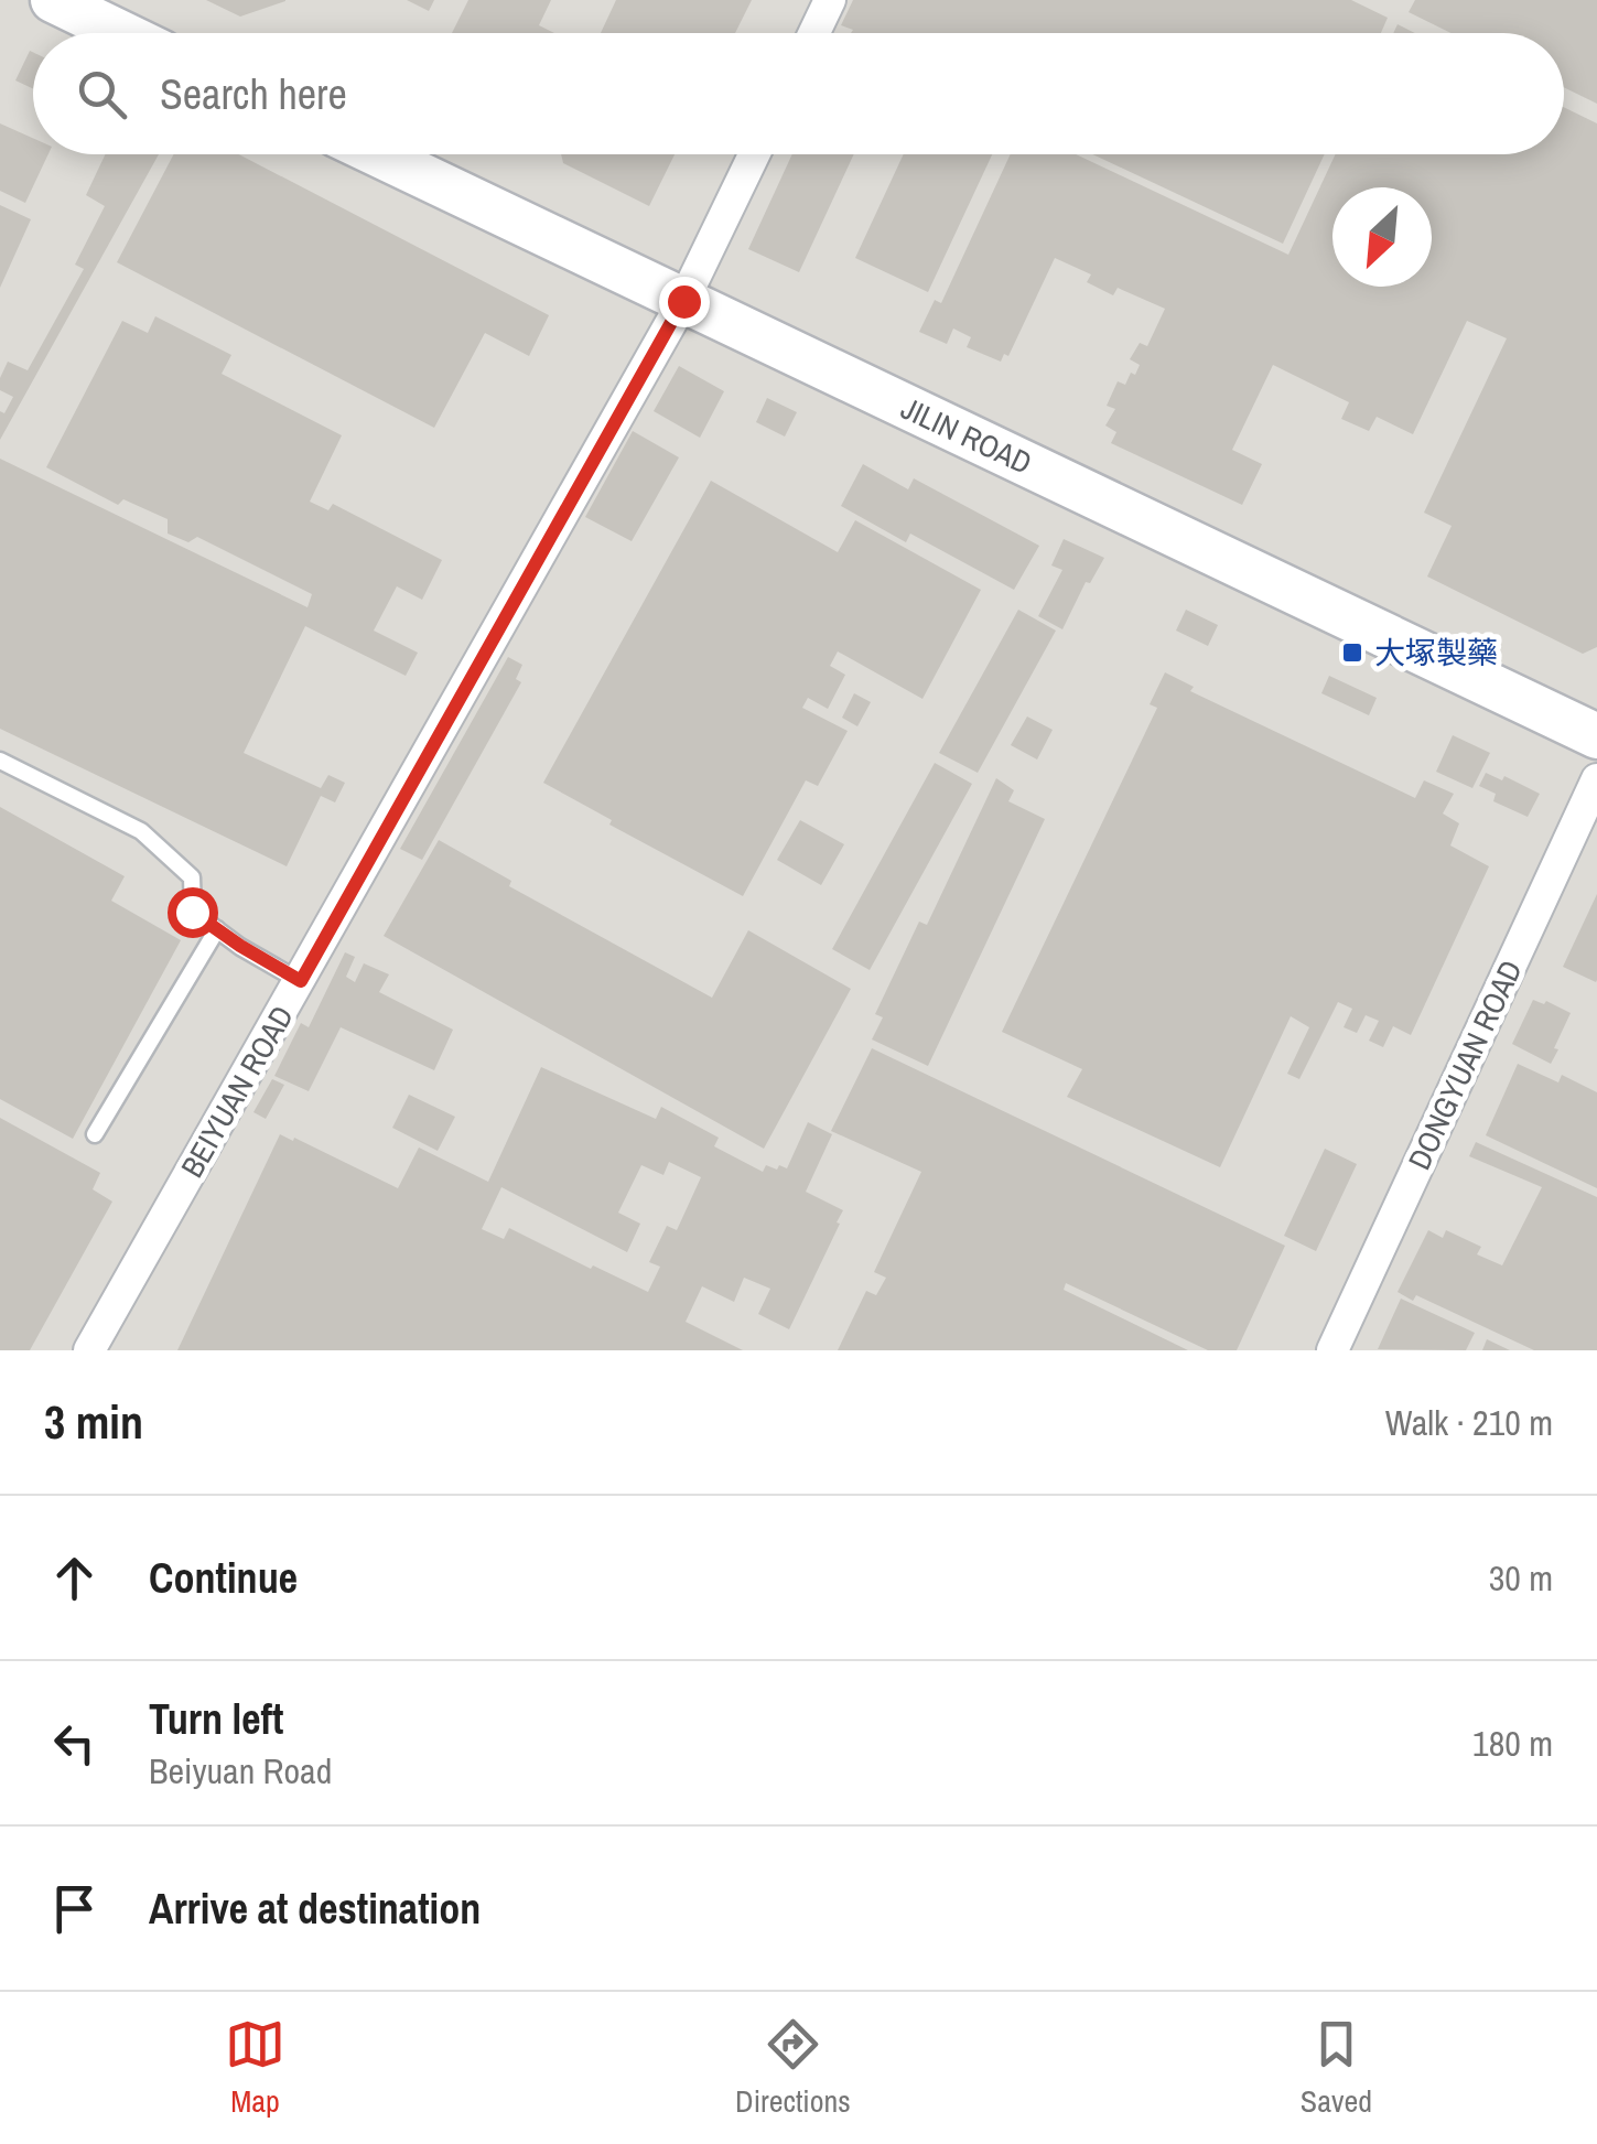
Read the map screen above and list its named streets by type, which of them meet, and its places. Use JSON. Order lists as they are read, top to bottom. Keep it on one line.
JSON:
{"streets":{"street":["JILIN ROAD","DONGYUAN ROAD","BEIYUAN ROAD"]},"crossings":[["JILIN ROAD","BEIYUAN ROAD"]],"places":{"transit":["大塚製藥"]},"north":"bottom left","page":{"search":"Search here","heading":["3 min","Walk · 210 m"],"list":[["Continue","30 m"],["Turn left","Beiyuan Road","180 m"],"Arrive at destination"],"nav":["Map","Directions","Saved"]}}
